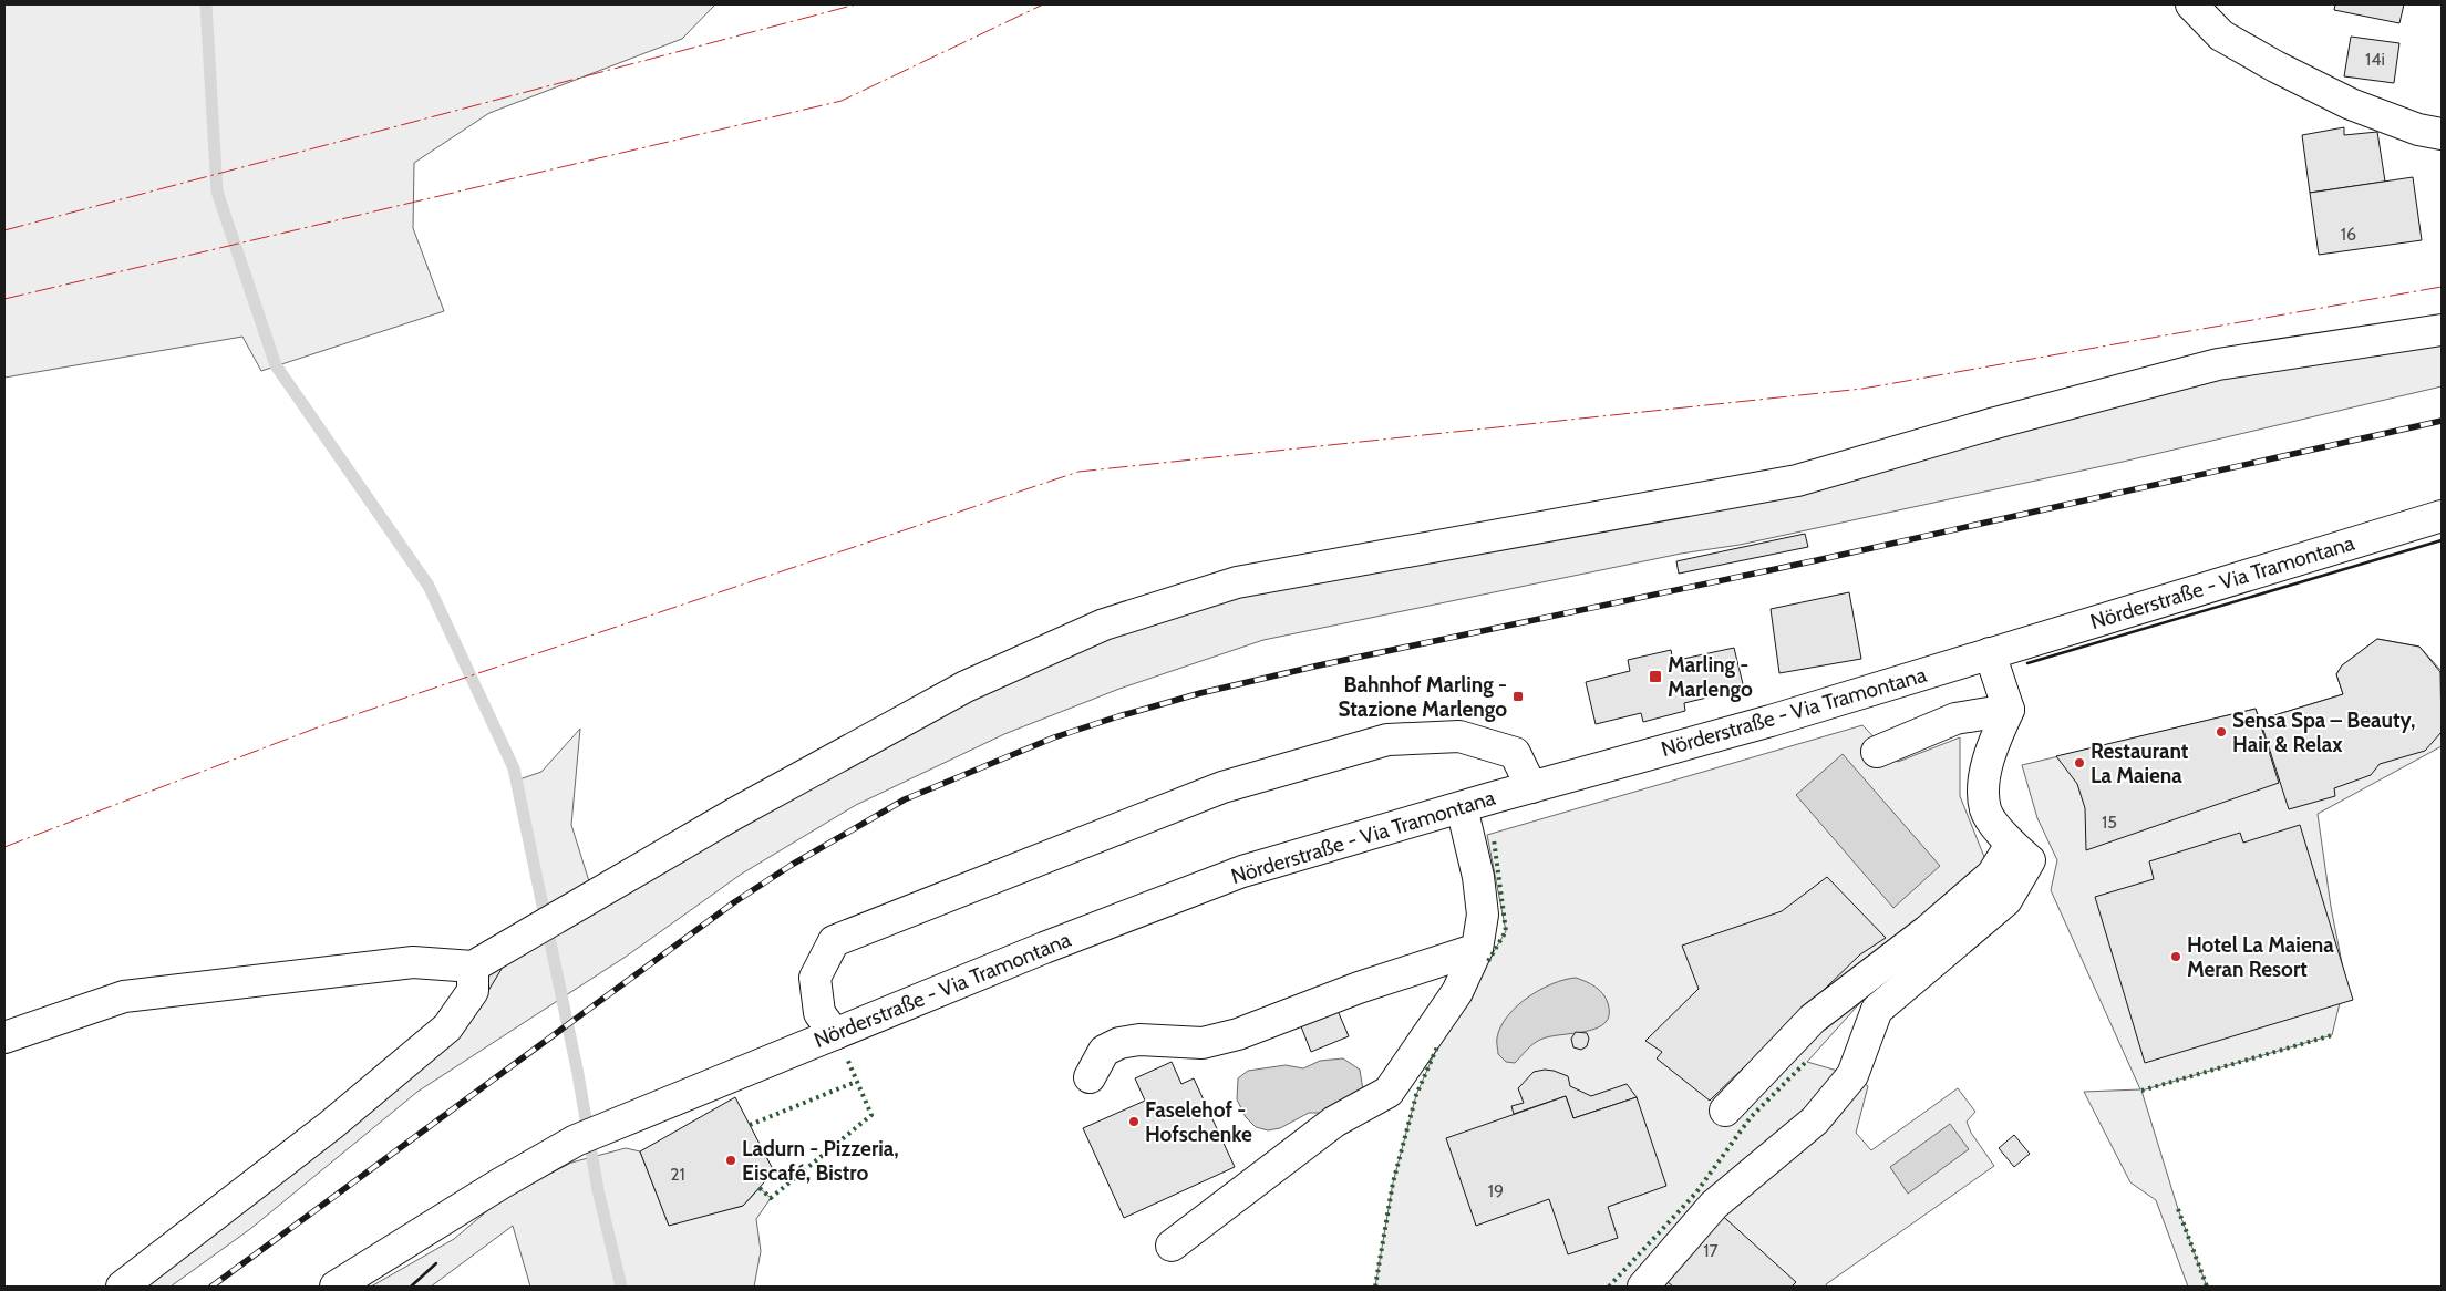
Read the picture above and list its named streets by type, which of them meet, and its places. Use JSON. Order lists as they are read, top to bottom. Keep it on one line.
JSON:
{"streets":{"street":["Nörderstraße - Via Tramontana"]},"places":{"transit":["Marling - Marlengo","Bahnhof Marling - Stazione Marlengo"],"other":["Sensa Spa – Beauty, Hair & Relax","Restaurant La Maiena","Hotel La Maiena Meran Resort","Faselehof - Hofschenke","Ladurn - Pizzeria, Eiscafé, Bistro"]},"house_numbers":["14i","16","15","21","19","17"]}
